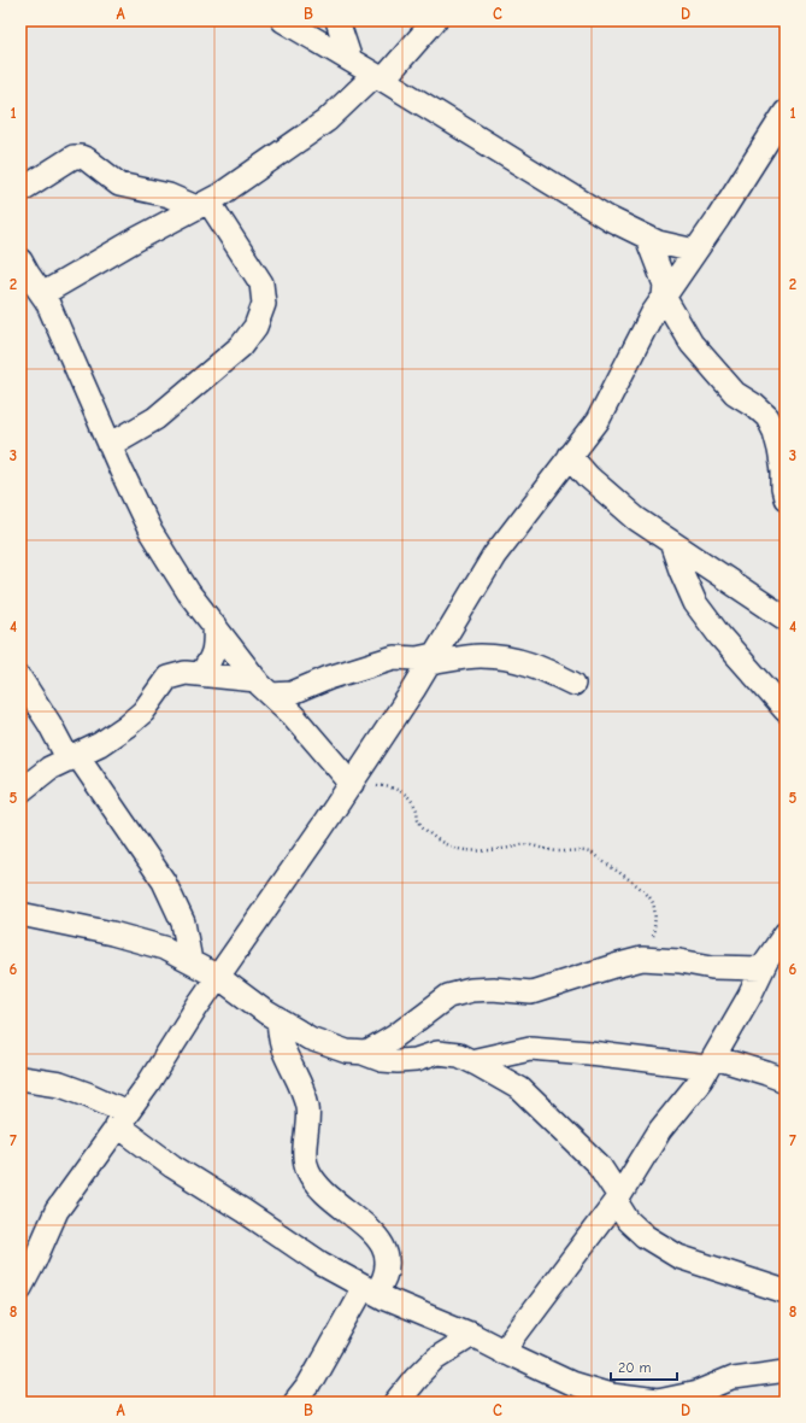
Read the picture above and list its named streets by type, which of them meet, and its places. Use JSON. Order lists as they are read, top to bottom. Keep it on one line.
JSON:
{"scale_bar":"20 m","grid":{"columns":["A","B","C","D"],"rows":["1","2","3","4","5","6","7","8"]}}
